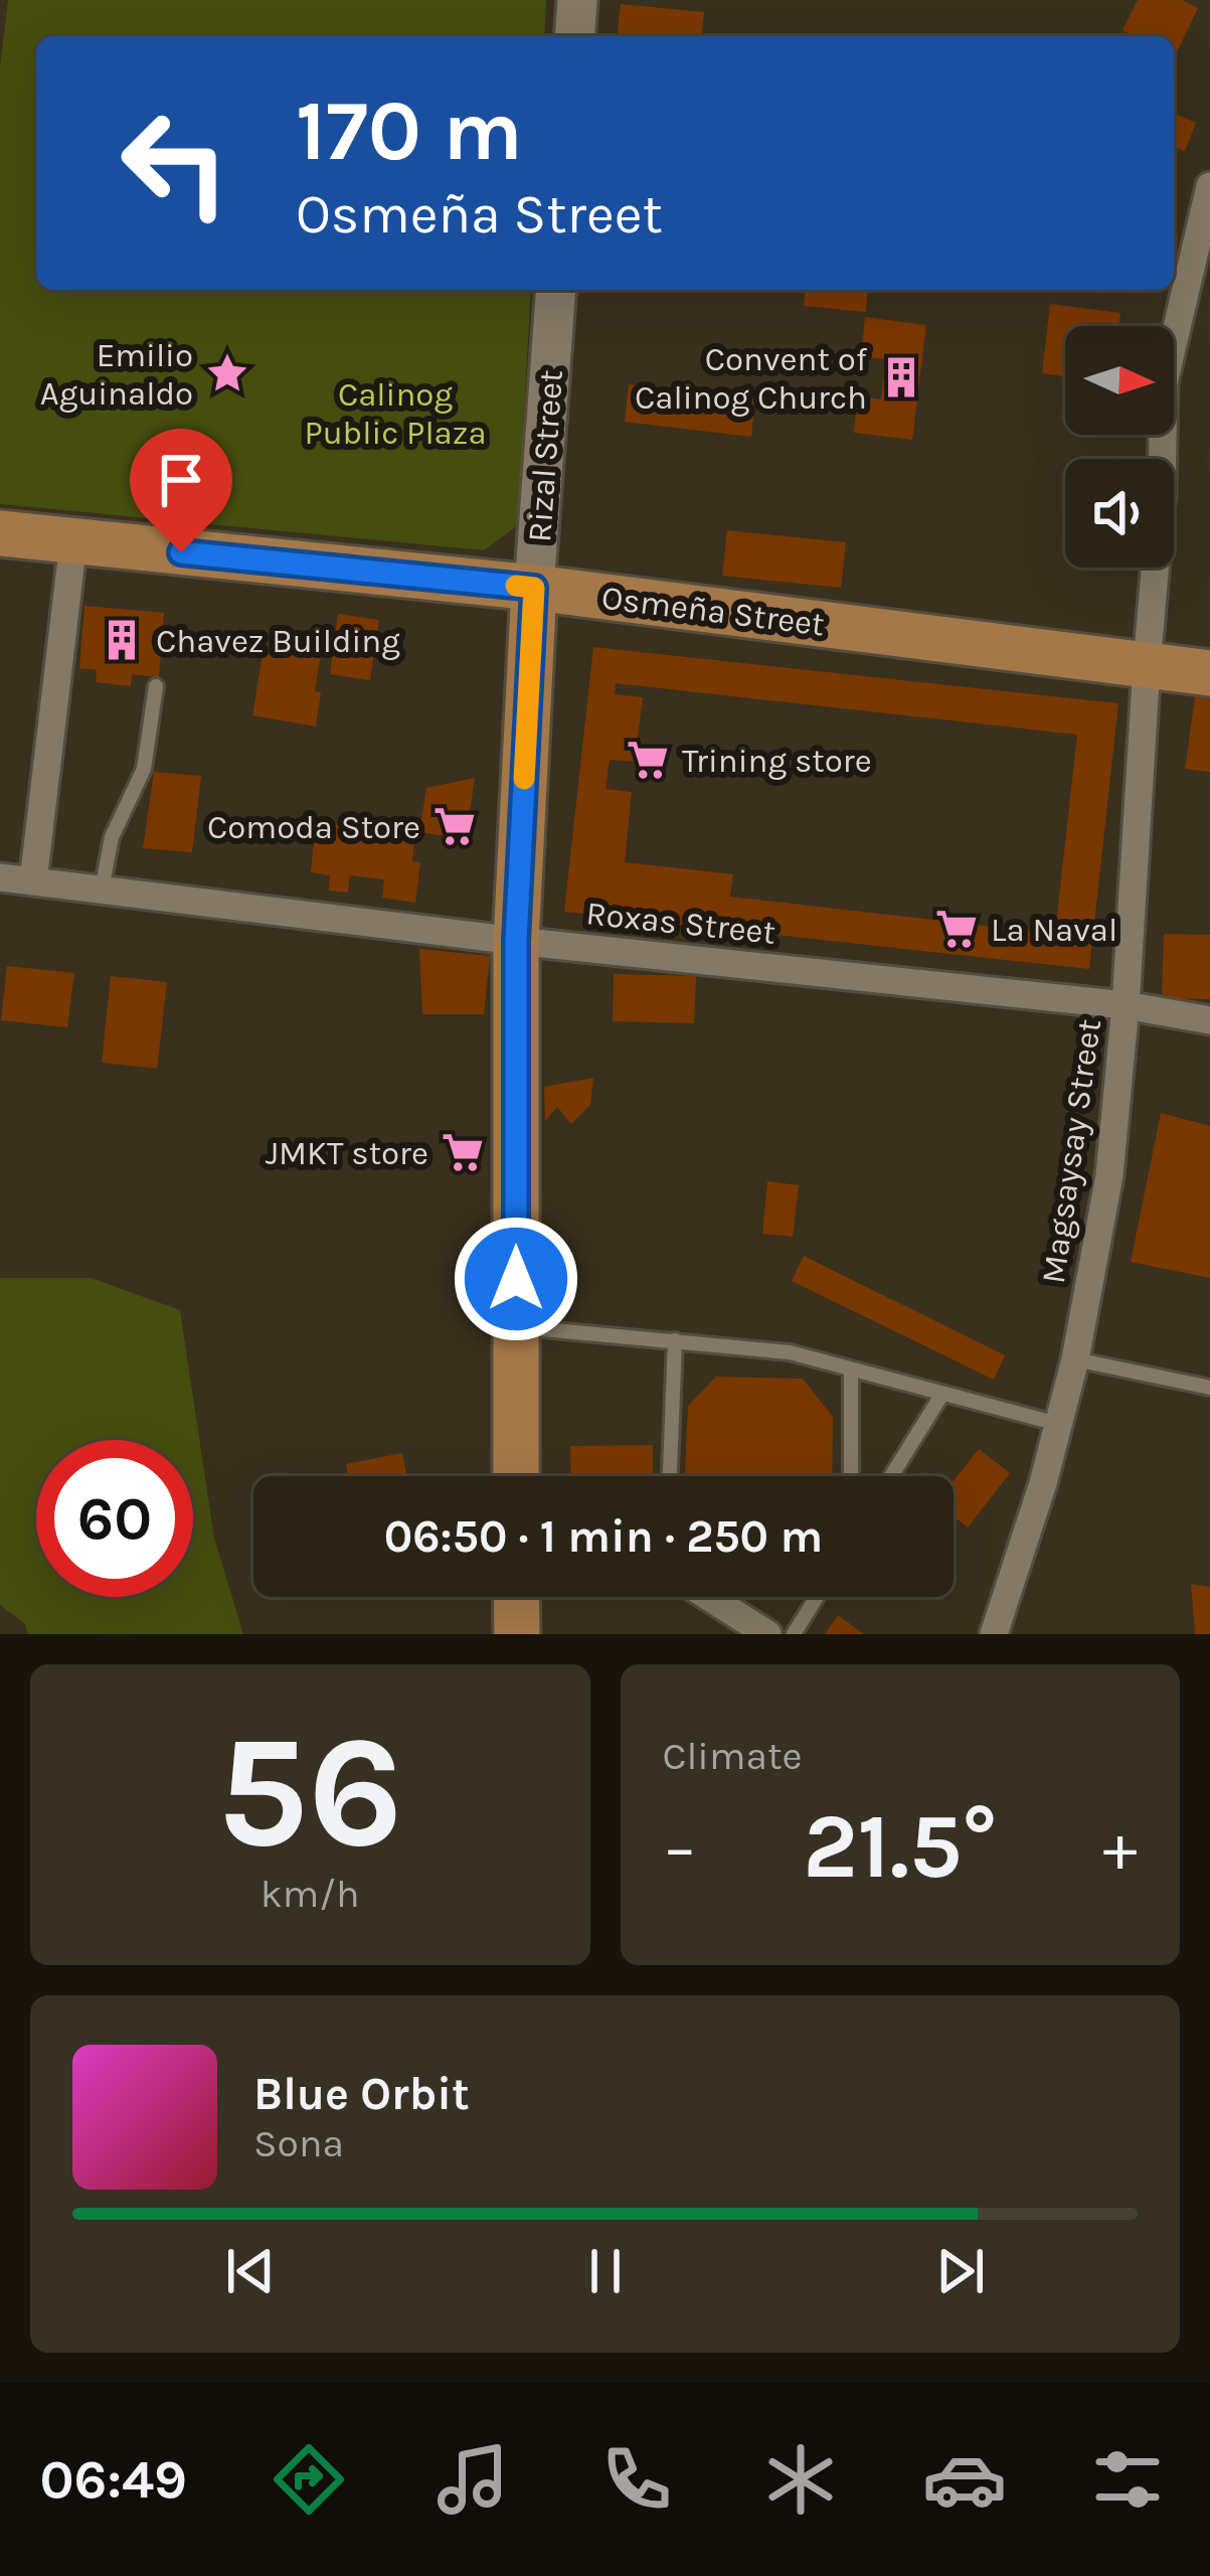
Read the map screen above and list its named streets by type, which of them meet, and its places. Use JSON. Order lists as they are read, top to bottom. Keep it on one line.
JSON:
{"streets":{"main road":["Rizal Street","Osmeña Street"],"street":["Roxas Street","Magsaysay Street"]},"crossings":[["Rizal Street","Osmeña Street"],["Rizal Street","Roxas Street"],["Osmeña Street","Magsaysay Street"],["Roxas Street","Magsaysay Street"]],"parks":["Calinog Public Plaza"],"places":{"place":["Emilio Aguinaldo"],"building":["Convent of Calinog Church","Chavez Building"],"supermarket":["Trining store","Comoda Store","La Naval","JMKT store"]},"north":"right","page":{"turn":["170 m","Osmeña Street"],"limit":"60","trip":"06:50 · 1 min · 250 m","tile":[["56","km/h"],"Climate"],"heat":["−","21.5°","+"],"song":["Blue Orbit","Sona"],"tabs":"06:49"}}
